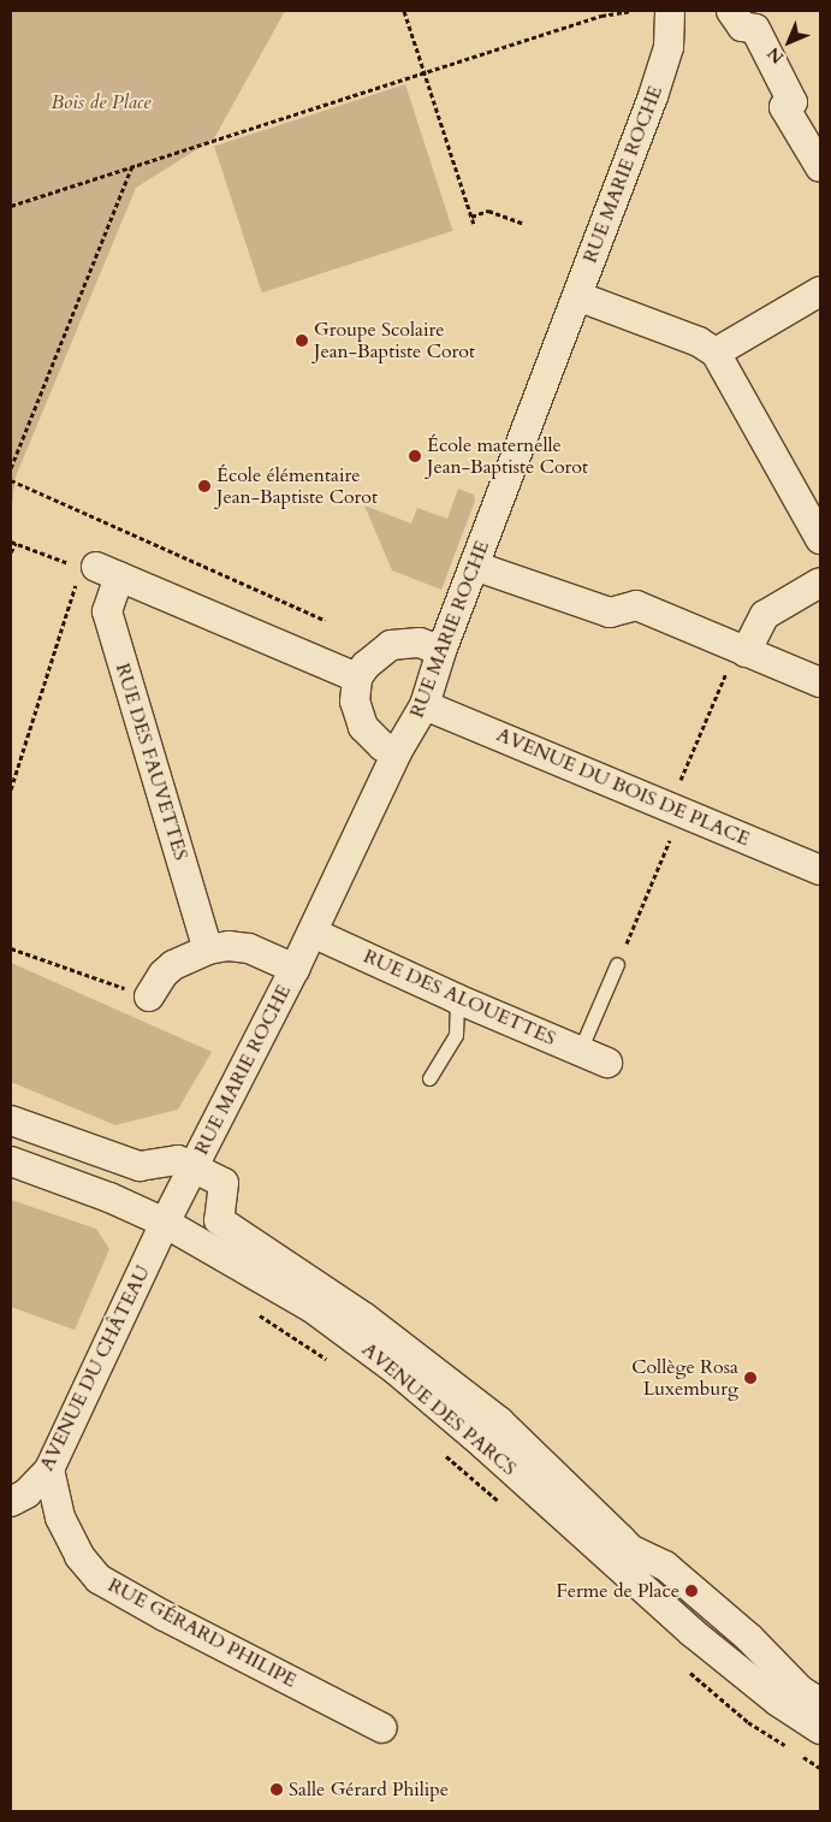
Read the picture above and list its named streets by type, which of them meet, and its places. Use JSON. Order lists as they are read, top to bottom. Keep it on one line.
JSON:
{"streets":{"street":["RUE MARIE ROCHE","RUE DES FAUVETTES","AVENUE DU BOIS DE PLACE","RUE DES ALOUETTES","AVENUE DU CHÂTEAU","AVENUE DES PARCS","RUE GÉRARD PHILIPE"]},"crossings":[["RUE MARIE ROCHE","AVENUE DU BOIS DE PLACE"],["RUE MARIE ROCHE","RUE DES ALOUETTES"],["RUE MARIE ROCHE","AVENUE DU CHÂTEAU"],["RUE MARIE ROCHE","AVENUE DES PARCS"],["AVENUE DU CHÂTEAU","AVENUE DES PARCS"],["AVENUE DU CHÂTEAU","RUE GÉRARD PHILIPE"]],"parks":["Bois de Place"],"places":["Groupe Scolaire Jean-Baptiste Corot","École maternelle Jean-Baptiste Corot","École élémentaire Jean-Baptiste Corot","Collège Rosa Luxemburg","Ferme de Place","Salle Gérard Philipe"],"north":"bottom left"}
